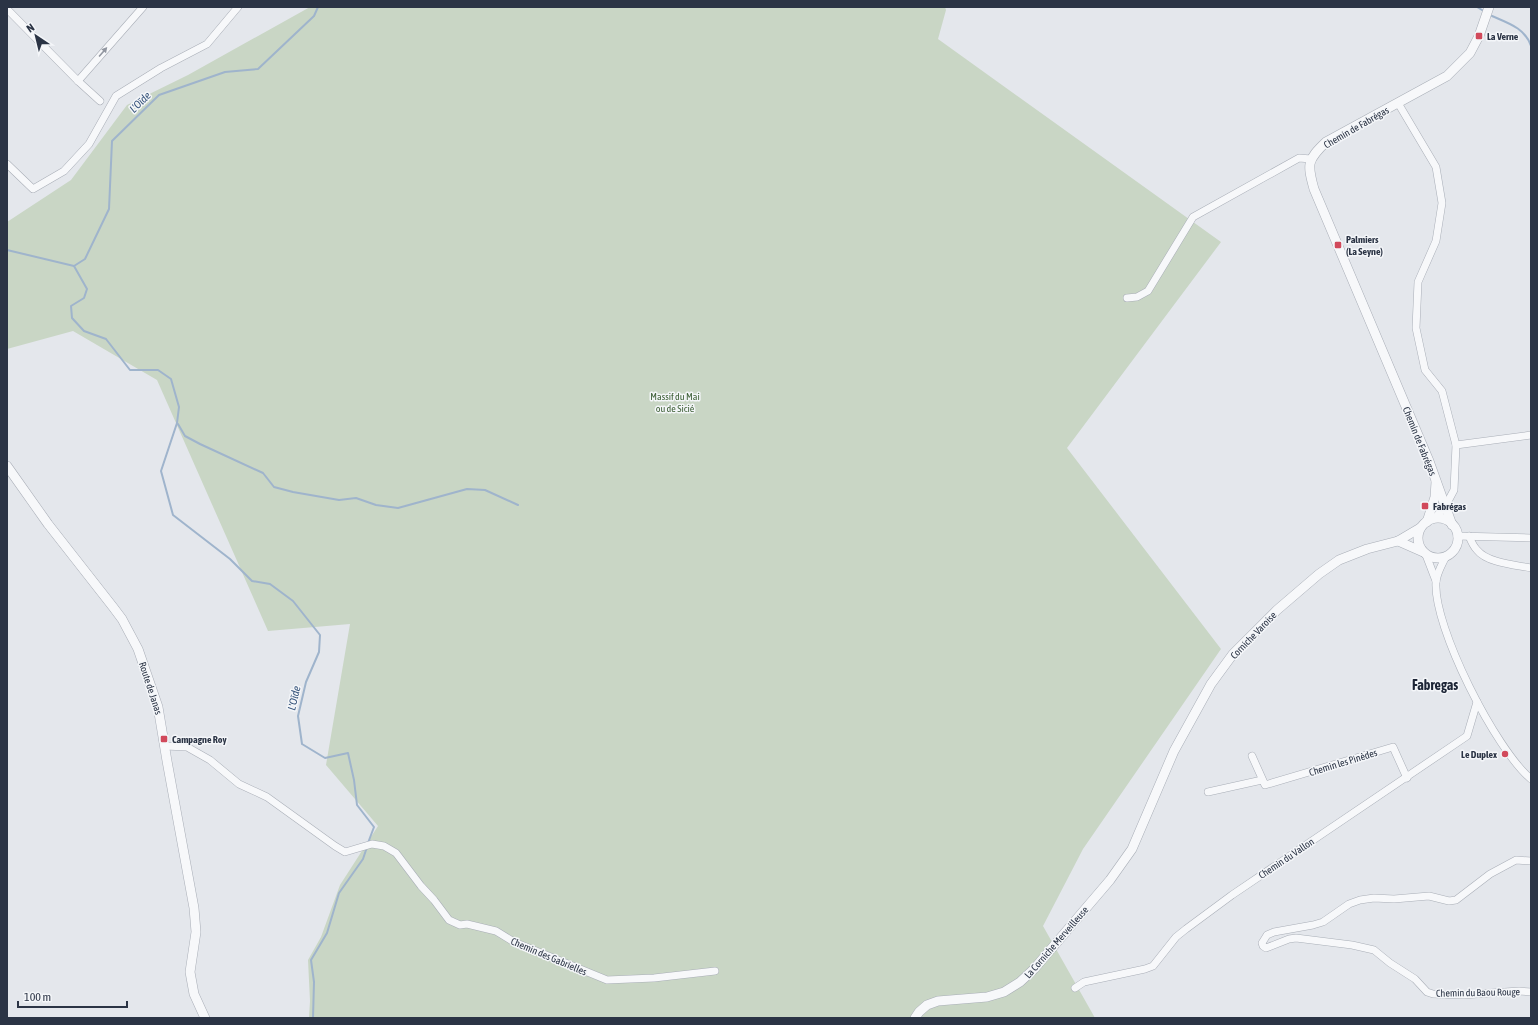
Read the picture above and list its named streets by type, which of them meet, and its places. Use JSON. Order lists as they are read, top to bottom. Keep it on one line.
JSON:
{"streets":{"street":["Chemin de Fabrégas","Corniche Varoise","Route de Janas","Chemin les Pinèdes","Chemin du Vallon","La Corniche Merveilleuse","Chemin des Gabrielles","Chemin du Baou Rouge"]},"crossings":[["Chemin de Fabrégas","Corniche Varoise"],["Corniche Varoise","La Corniche Merveilleuse"],["Route de Janas","Chemin des Gabrielles"],["Chemin les Pinèdes","Chemin du Vallon"]],"districts":["Fabregas"],"water":["L'Oïde"],"parks":["Massif du Mai ou de Sicié"],"places":{"transit":["La Verne","Palmiers (La Seyne)","Fabrégas","Campagne Roy"],"other":["Le Duplex"]},"scale_bar":"100 m","north":"top left"}
